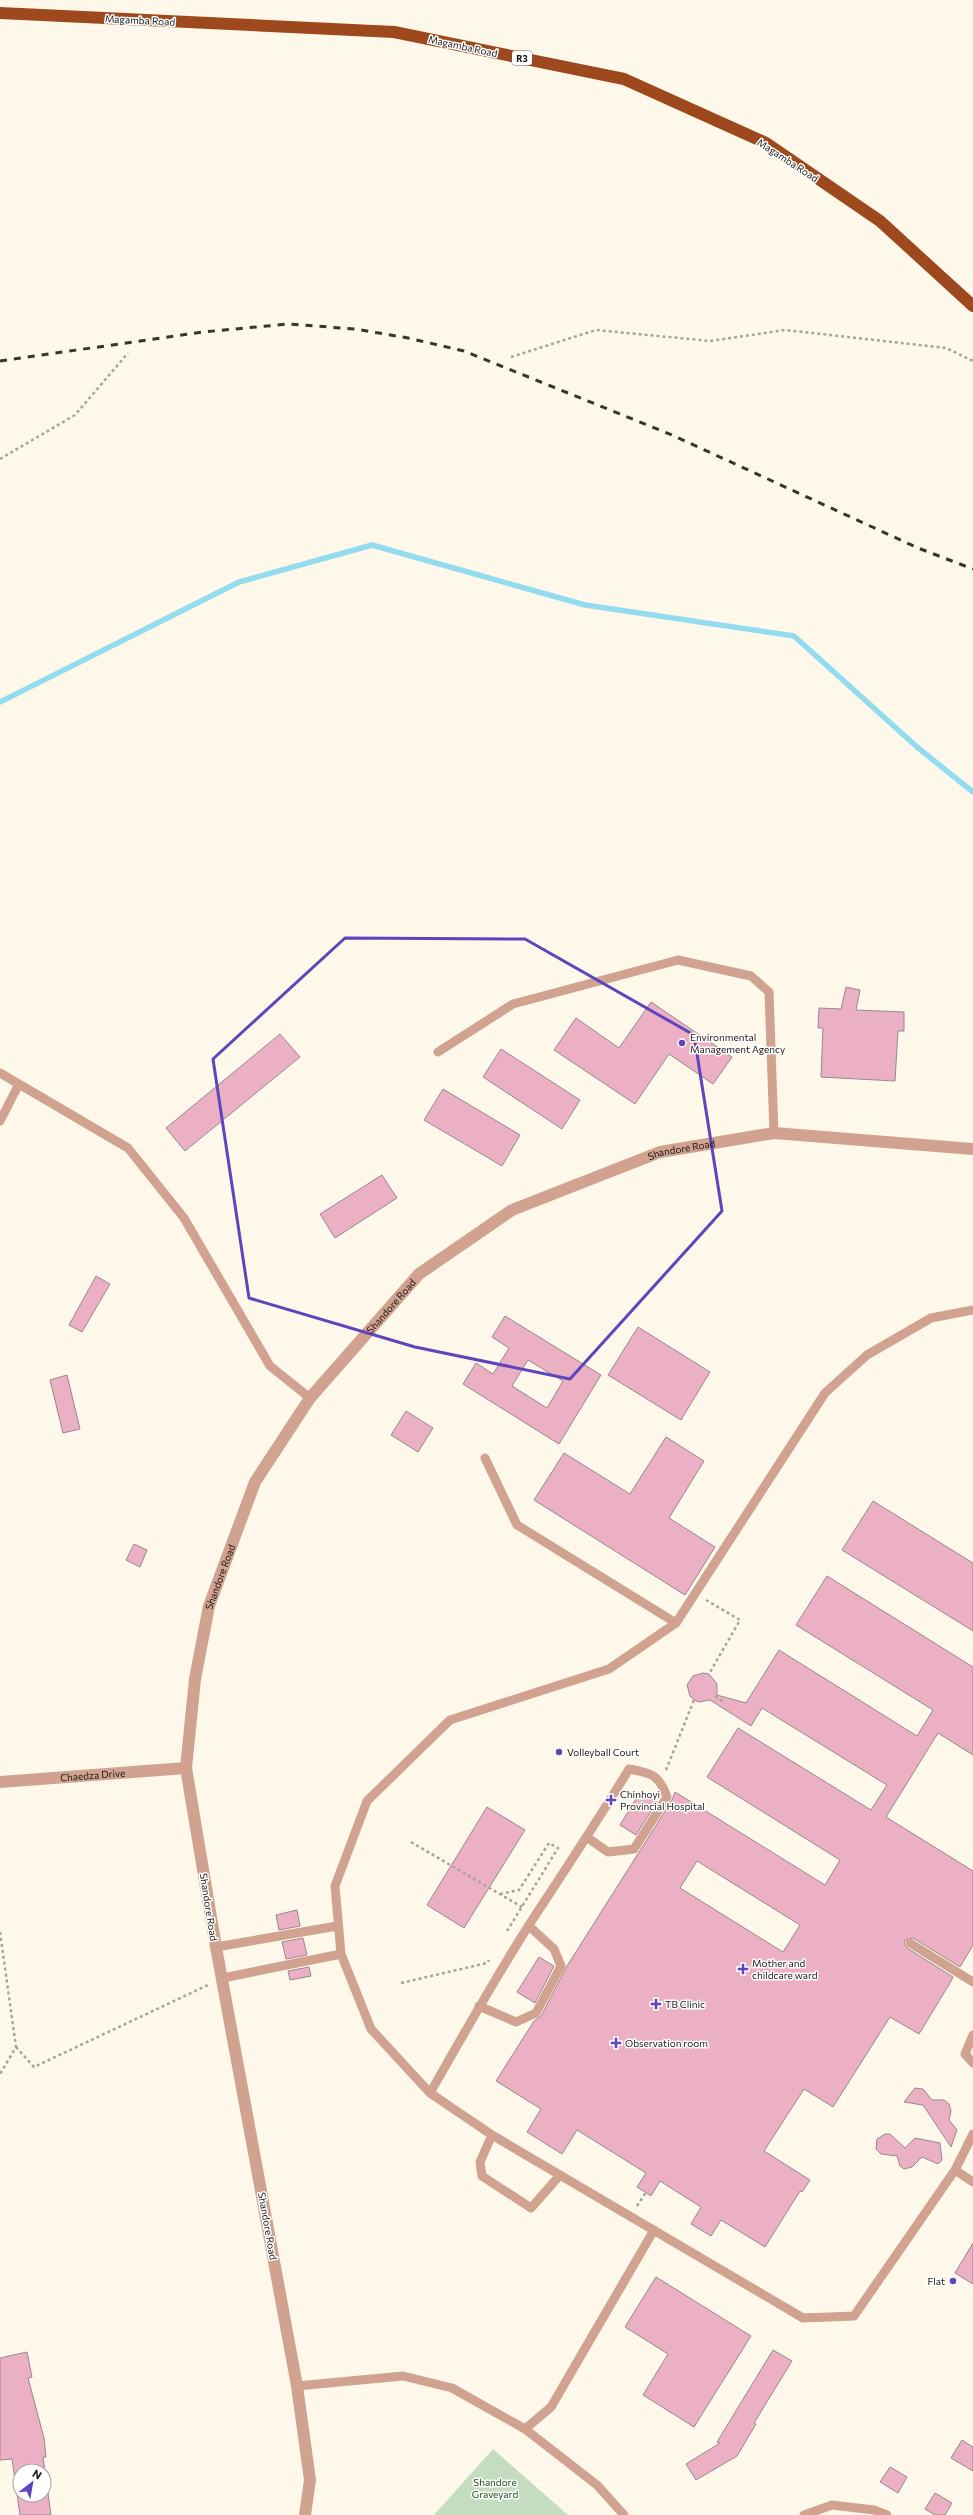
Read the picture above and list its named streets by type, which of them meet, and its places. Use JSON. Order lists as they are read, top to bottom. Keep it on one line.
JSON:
{"streets":{"highway":["Magamba Road","R3"],"street":["Shandore Road","Chaedza Drive"]},"crossings":[["Shandore Road","Chaedza Drive"]],"parks":["Shandore Graveyard"],"places":{"other":["Environmental Management Agency","Volleyball Court","Flat"],"health":["Chinhoyi Provincial Hospital","Mother and childcare ward","TB Clinic","Observation room"]},"north":"top right"}
